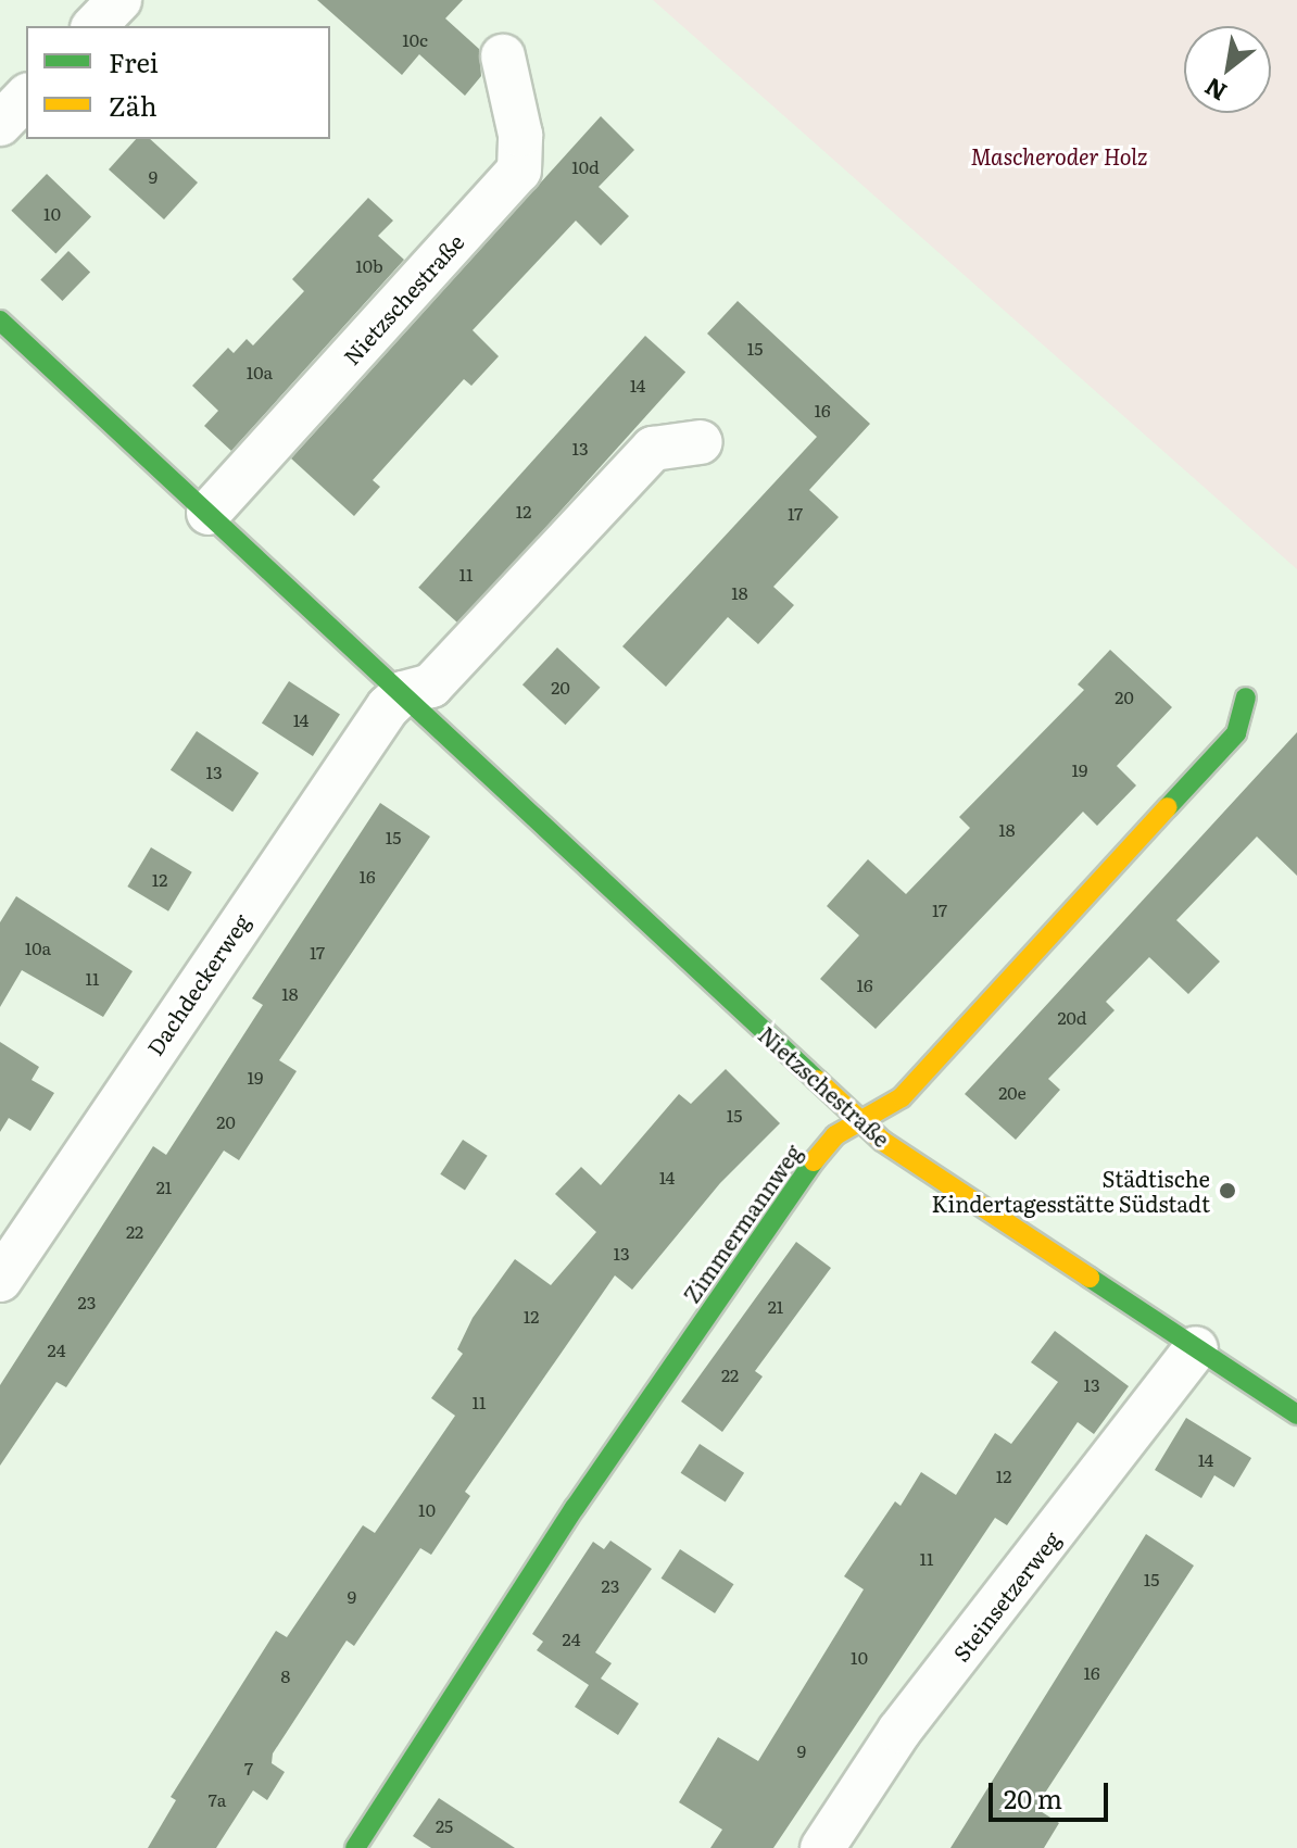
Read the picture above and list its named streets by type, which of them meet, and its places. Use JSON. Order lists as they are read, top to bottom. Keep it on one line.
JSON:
{"streets":{"street":["Nietzschestraße","Dachdeckerweg","Zimmermannweg","Steinsetzerweg"]},"crossings":[["Nietzschestraße","Dachdeckerweg"],["Nietzschestraße","Zimmermannweg"],["Nietzschestraße","Steinsetzerweg"]],"parks":["Mascheroder Holz"],"places":["Städtische Kindertagesstätte Südstadt"],"house_numbers":["10c","10d","9","10","10b","15","10a","14","16","13","12","17","11","18","20","20","14","19","13","18","15","16","12","17","10a","17","11","16","18","20d","19","20e","15","20","14","21","22","13","23","21","12","24","22","13","11","14","12","10","11","15","23","9","24","10","16","8","9","7","7a","25"],"legend":["Frei","Zäh"],"scale_bar":"20 m","north":"bottom left"}
